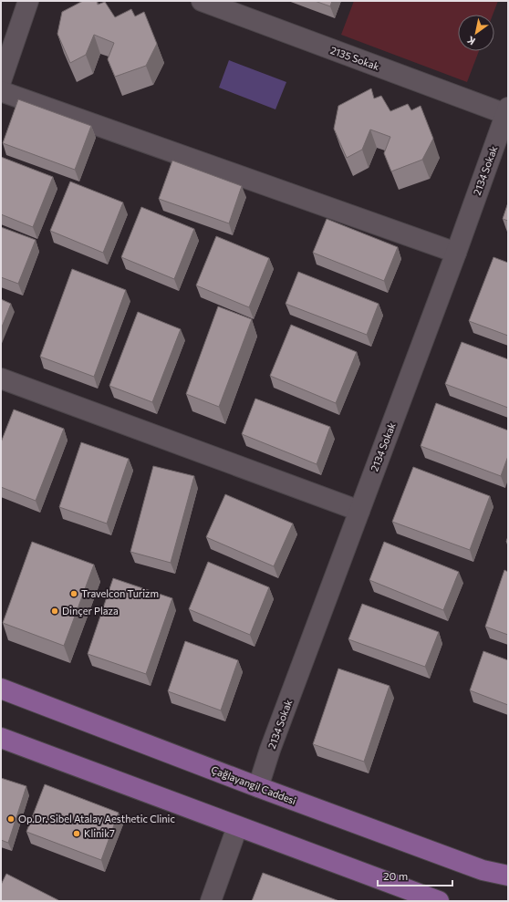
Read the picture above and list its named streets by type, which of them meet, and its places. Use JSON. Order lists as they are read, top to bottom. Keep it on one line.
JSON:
{"streets":{"main road":["Çağlayangil Caddesi"],"street":["2135 Sokak","2134 Sokak"]},"crossings":[["2135 Sokak","2134 Sokak"],["2134 Sokak","Çağlayangil Caddesi"]],"places":["Travelcon Turizm","Dinçer Plaza","Op.Dr. Sibel Atalay Aesthetic Clinic","Klinik7"],"scale_bar":"20 m","north":"bottom left"}
